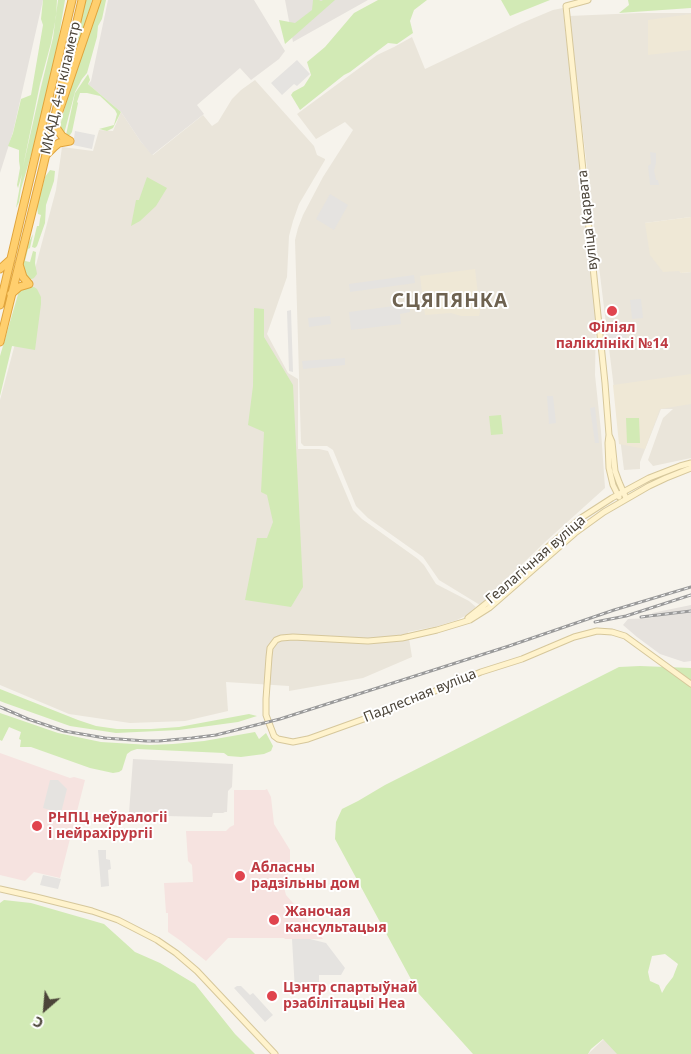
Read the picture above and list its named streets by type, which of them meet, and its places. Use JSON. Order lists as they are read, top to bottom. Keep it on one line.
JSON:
{"streets":{"highway":["МКАД, 4-ы кіламетр"],"street":["вуліца Карвата","Геалагічная вуліца","Падлесная вуліца"]},"crossings":[["вуліца Карвата","Геалагічная вуліца"],["Геалагічная вуліца","Падлесная вуліца"]],"districts":["СЦЯПЯНКА"],"places":["Філіял паліклінікі №14","РНПЦ неўралогіі і нейрахірургіі","Абласны радзільны дом","Жаночая кансультацыя","Цэнтр спартыўнай рэабілітацыі Неа"],"north":"bottom left"}
